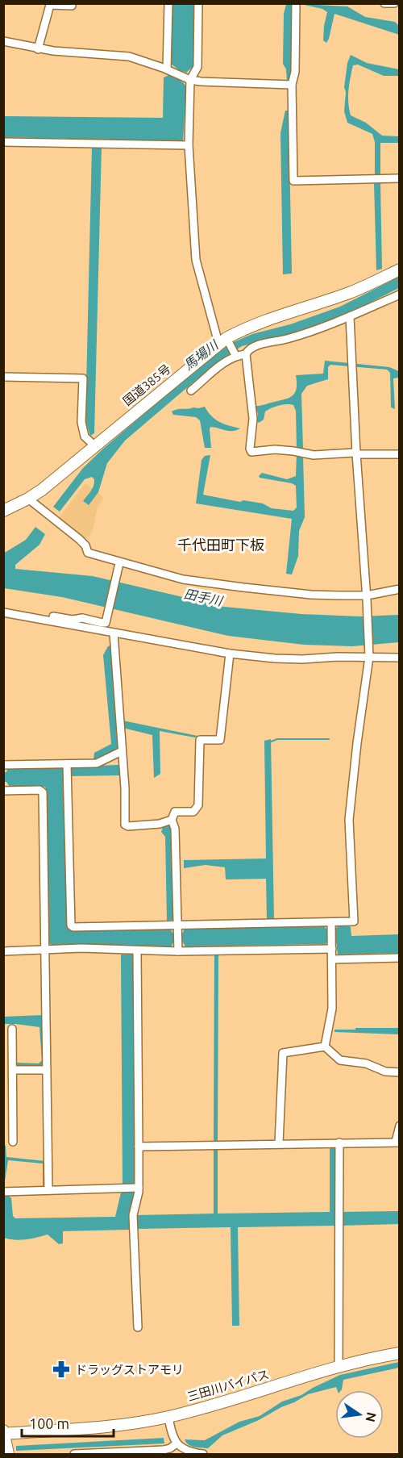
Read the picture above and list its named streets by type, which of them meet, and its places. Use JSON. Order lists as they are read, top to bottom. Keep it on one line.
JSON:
{"streets":{"highway":["国道385号","三田川バイパス"]},"districts":["千代田町下板"],"water":["馬場川","田手川"],"places":{"pharmacy":["ドラッグストアモリ"]},"scale_bar":"100 m","north":"right"}
